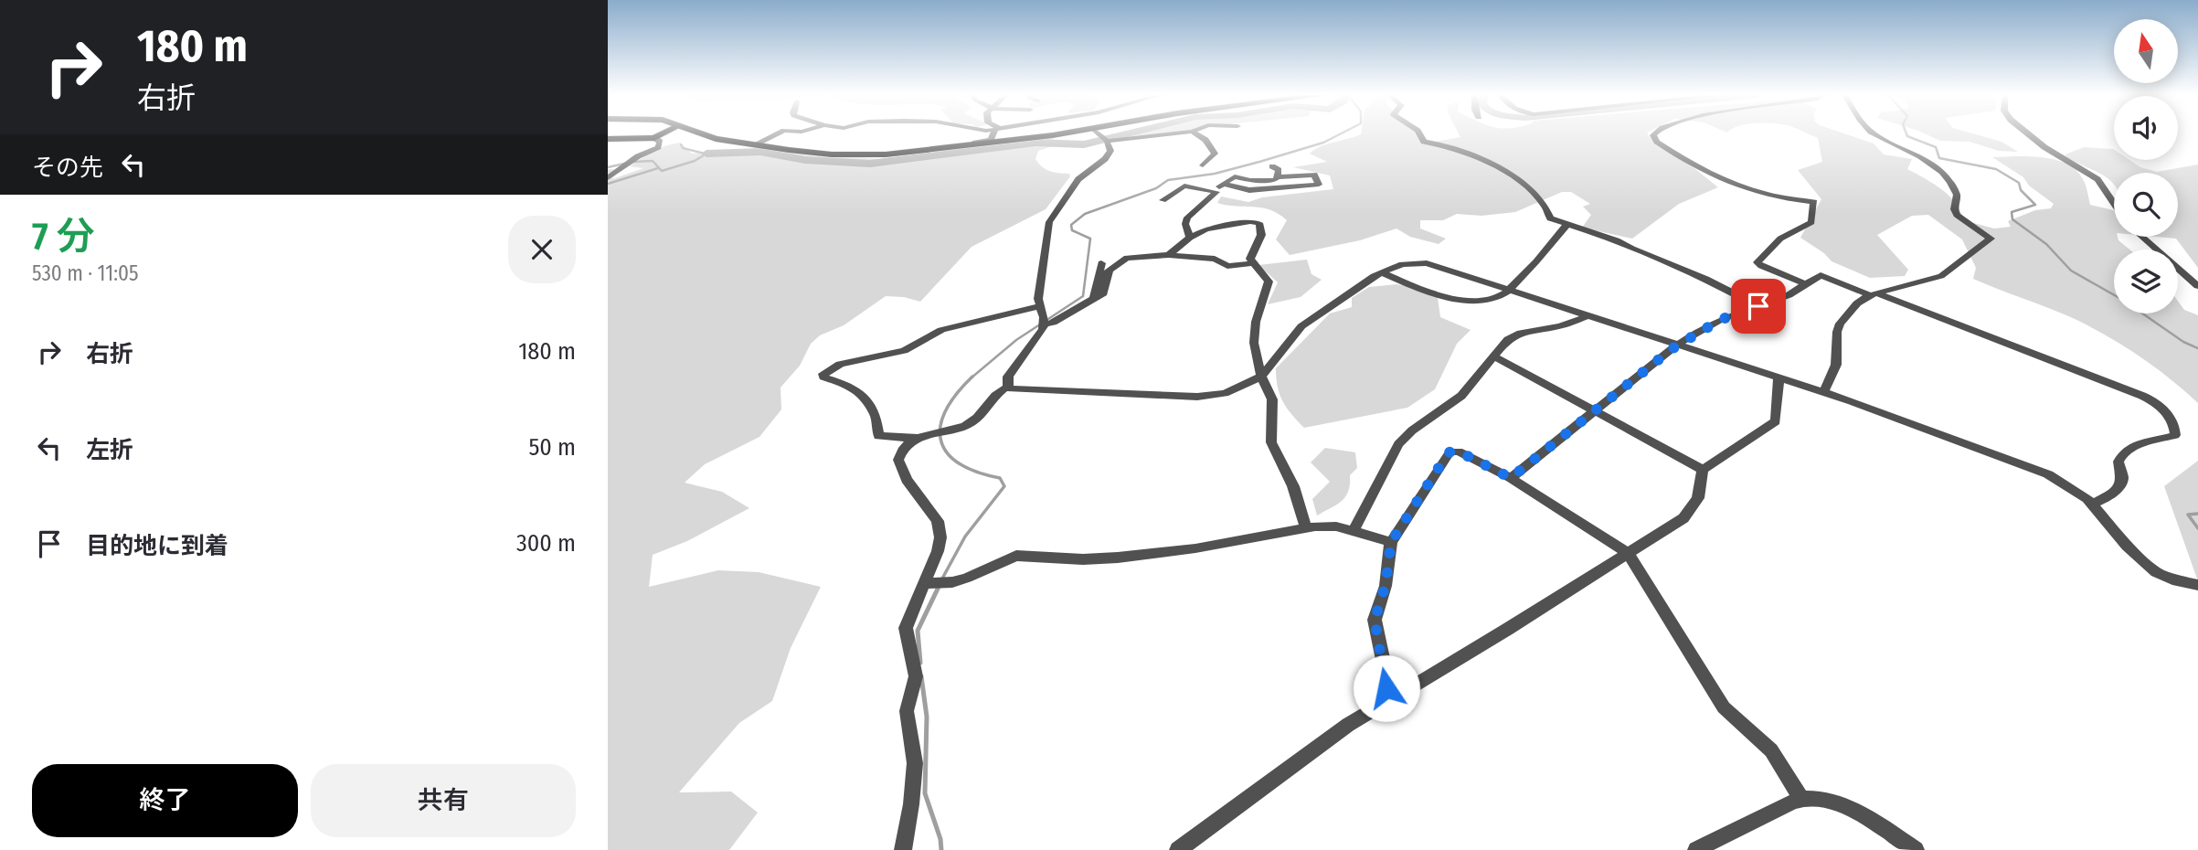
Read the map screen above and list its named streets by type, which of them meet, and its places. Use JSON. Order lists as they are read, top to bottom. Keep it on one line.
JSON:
{"north":"top","page":{"turn":["180 m","右折"],"then":"その先","heading":["7 分","530 m · 11:05"],"list":[{"name":"右折","value":"180 m"},{"name":"左折","value":"50 m"},{"name":"目的地に到着","value":"300 m"}],"buttons":["終了","共有"]}}
